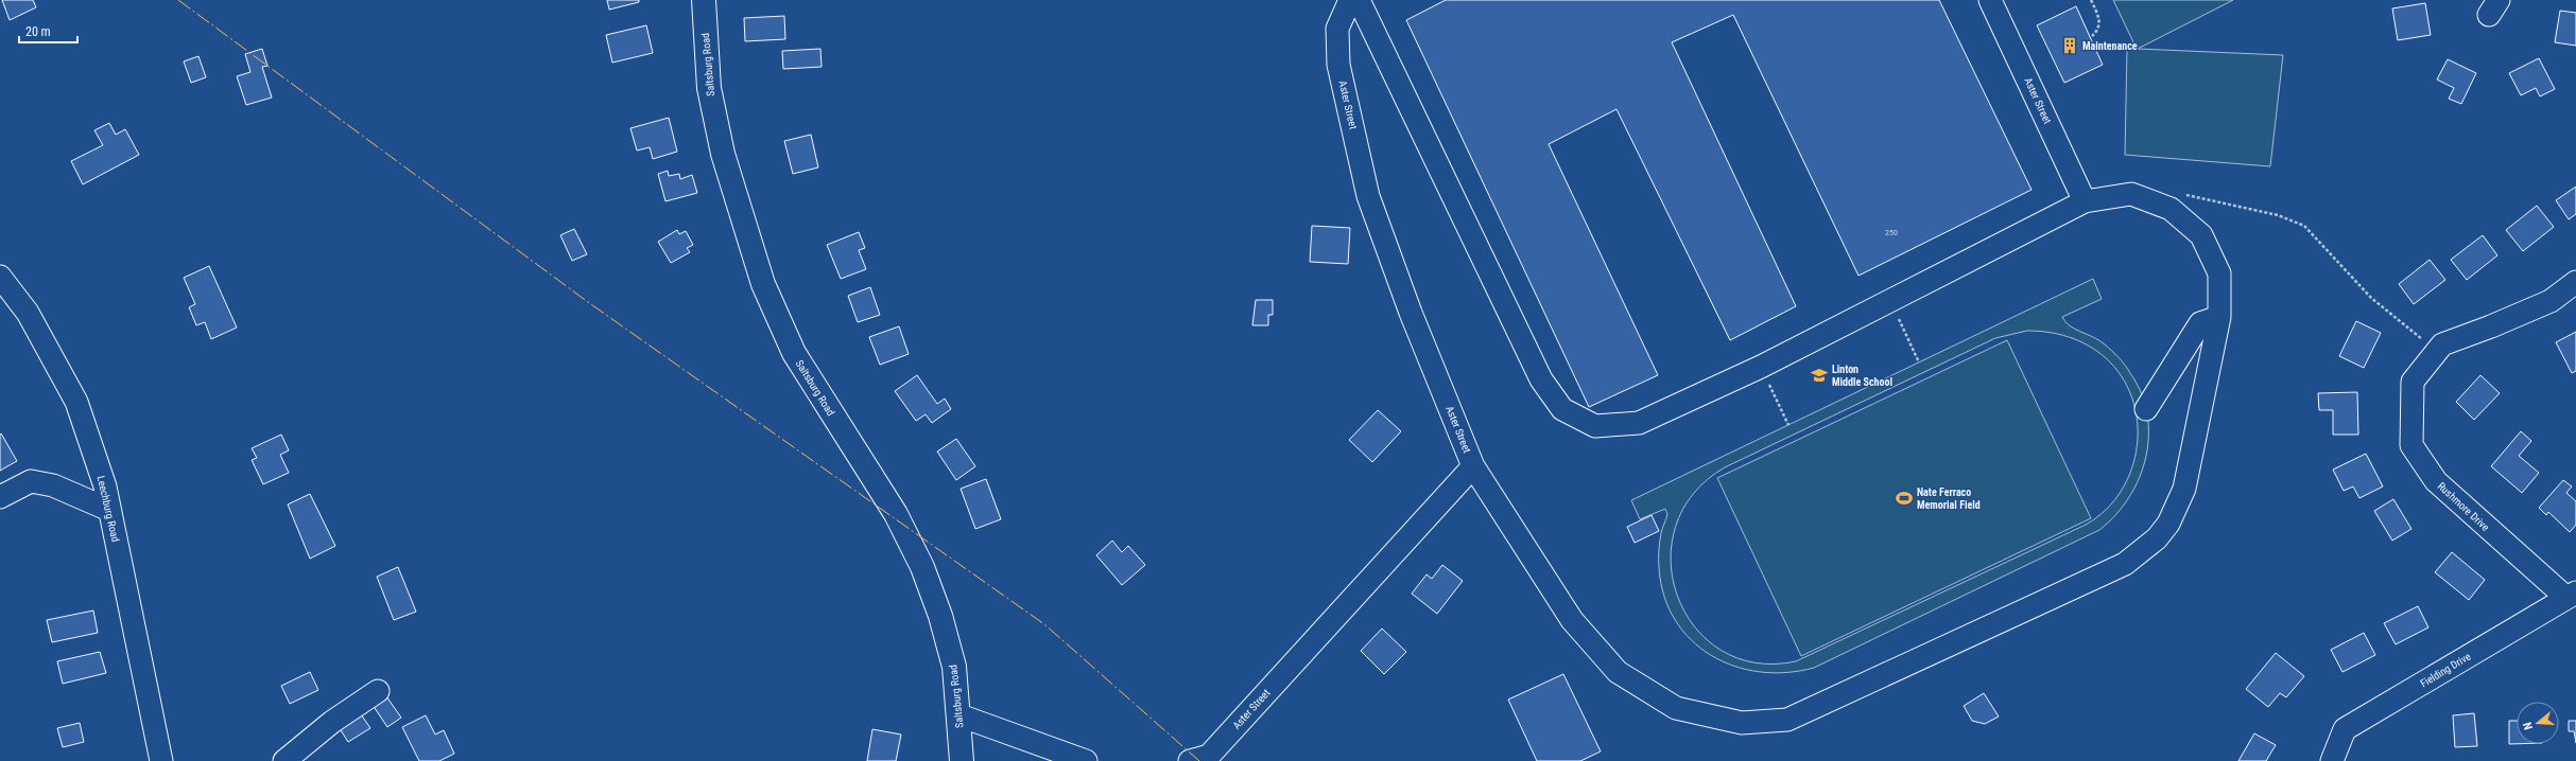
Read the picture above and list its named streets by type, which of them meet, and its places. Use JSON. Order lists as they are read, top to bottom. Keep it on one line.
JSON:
{"streets":{"main road":["Saltsburg Road"],"street":["Aster Street","Rushmore Drive","Leechburg Road","Fielding Drive"]},"crossings":[["Rushmore Drive","Fielding Drive"]],"places":{"building":["Maintenance"],"school or university":["Linton Middle School"],"sports":["Nate Ferraco Memorial Field"]},"house_numbers":["250"],"scale_bar":"20 m","north":"left"}
